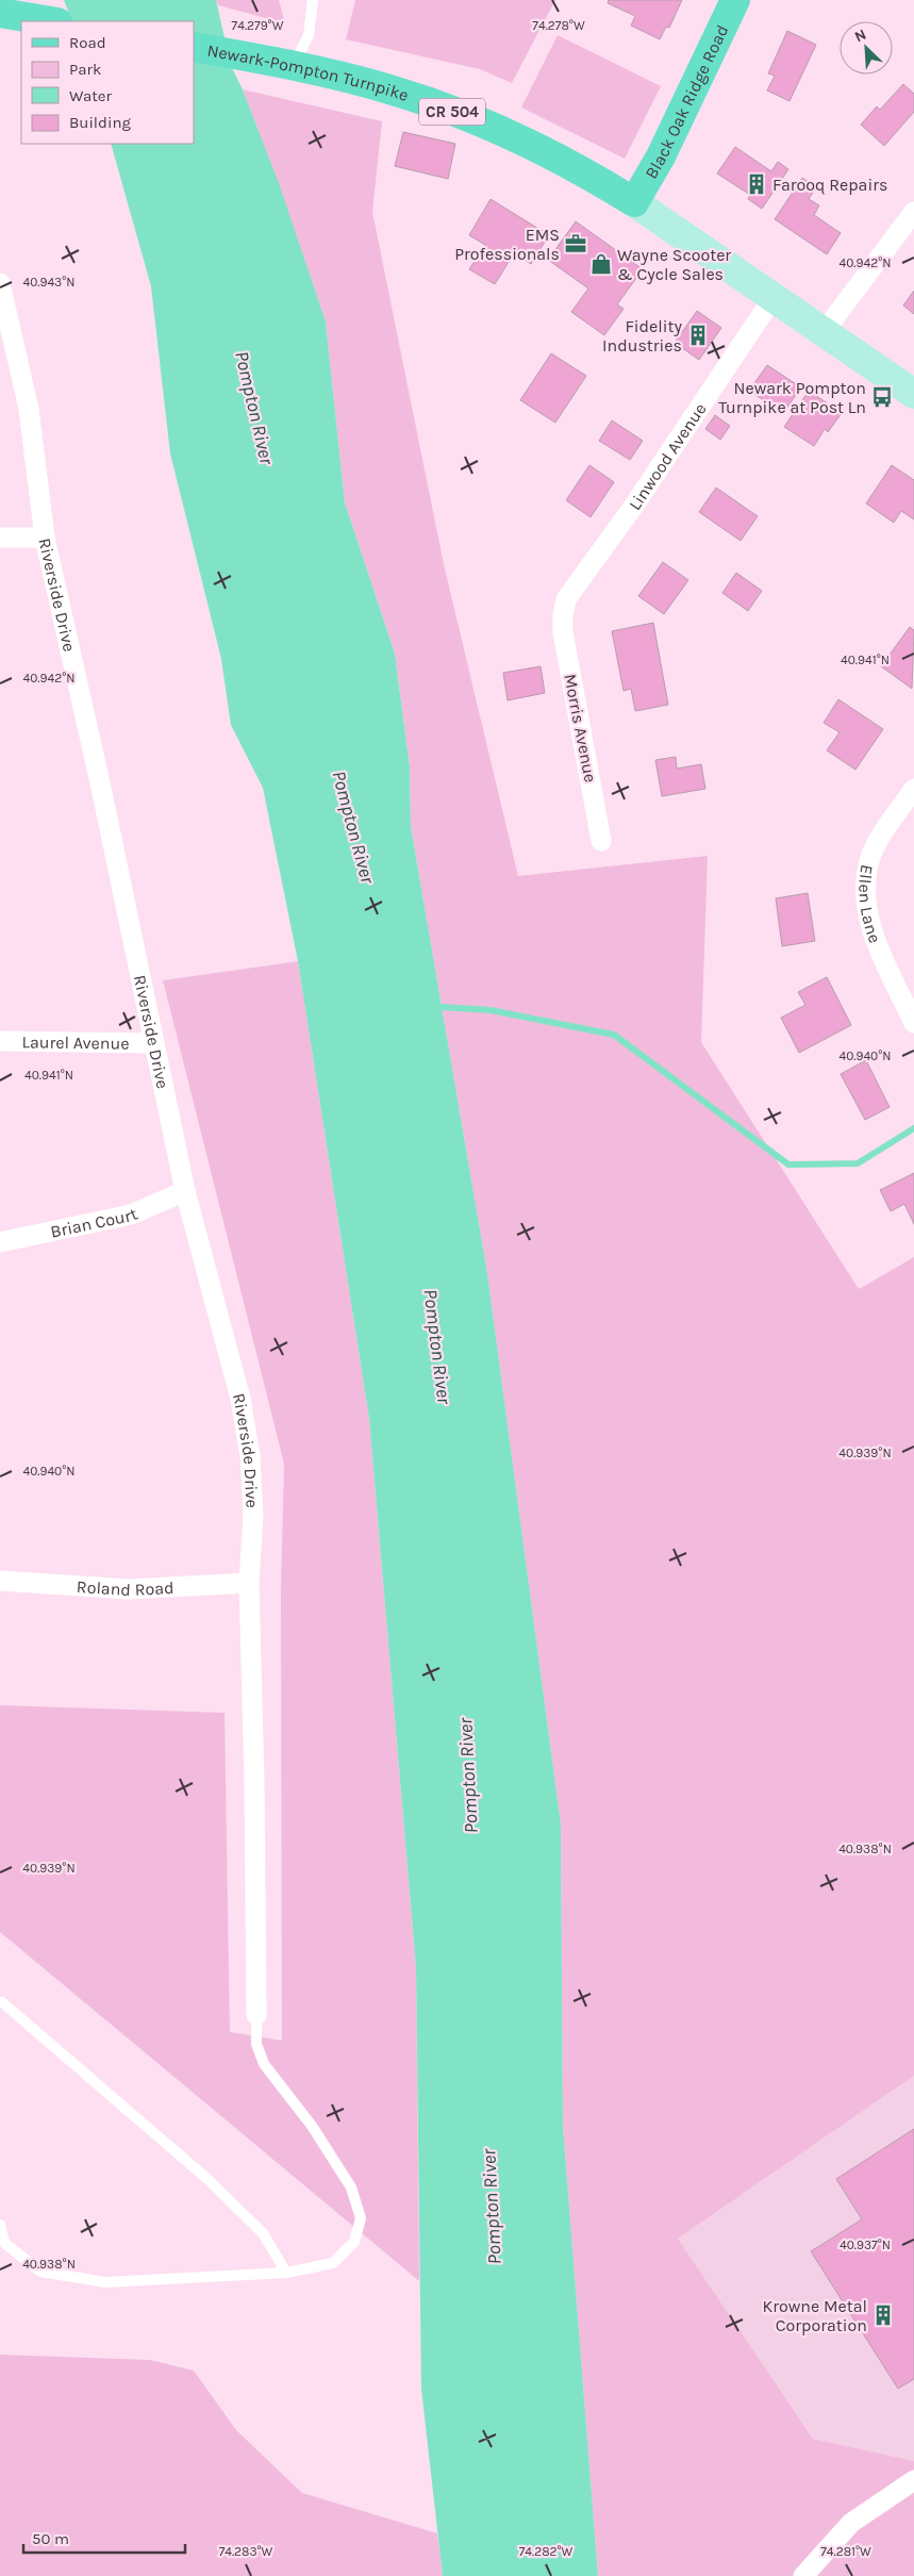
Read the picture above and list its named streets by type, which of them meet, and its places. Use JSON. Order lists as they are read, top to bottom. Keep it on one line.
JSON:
{"streets":{"main road":["Newark-Pompton Turnpike","Black Oak Ridge Road","CR 504"],"street":["Linwood Avenue","Riverside Drive","Morris Avenue","Ellen Lane","Laurel Avenue","Brian Court","Roland Road"]},"crossings":[["Newark-Pompton Turnpike","Black Oak Ridge Road"],["Newark-Pompton Turnpike","Linwood Avenue"],["Linwood Avenue","Morris Avenue"],["Riverside Drive","Laurel Avenue"],["Riverside Drive","Brian Court"],["Riverside Drive","Roland Road"]],"water":["Pompton River"],"places":{"building":["Farooq Repairs","Fidelity Industries","Krowne Metal Corporation"],"office":["EMS Professionals"],"shop":["Wayne Scooter & Cycle Sales"],"bus stop":["Newark Pompton Turnpike at Post Ln"]},"legend":["Road","Park","Water","Building"],"scale_bar":"50 m","north":"top left","coordinates":["74.279°W","74.278°W","40.942°N","40.943°N","40.941°N","40.940°N","40.939°N","40.938°N","40.937°N","74.283°W","74.282°W","74.281°W"]}
